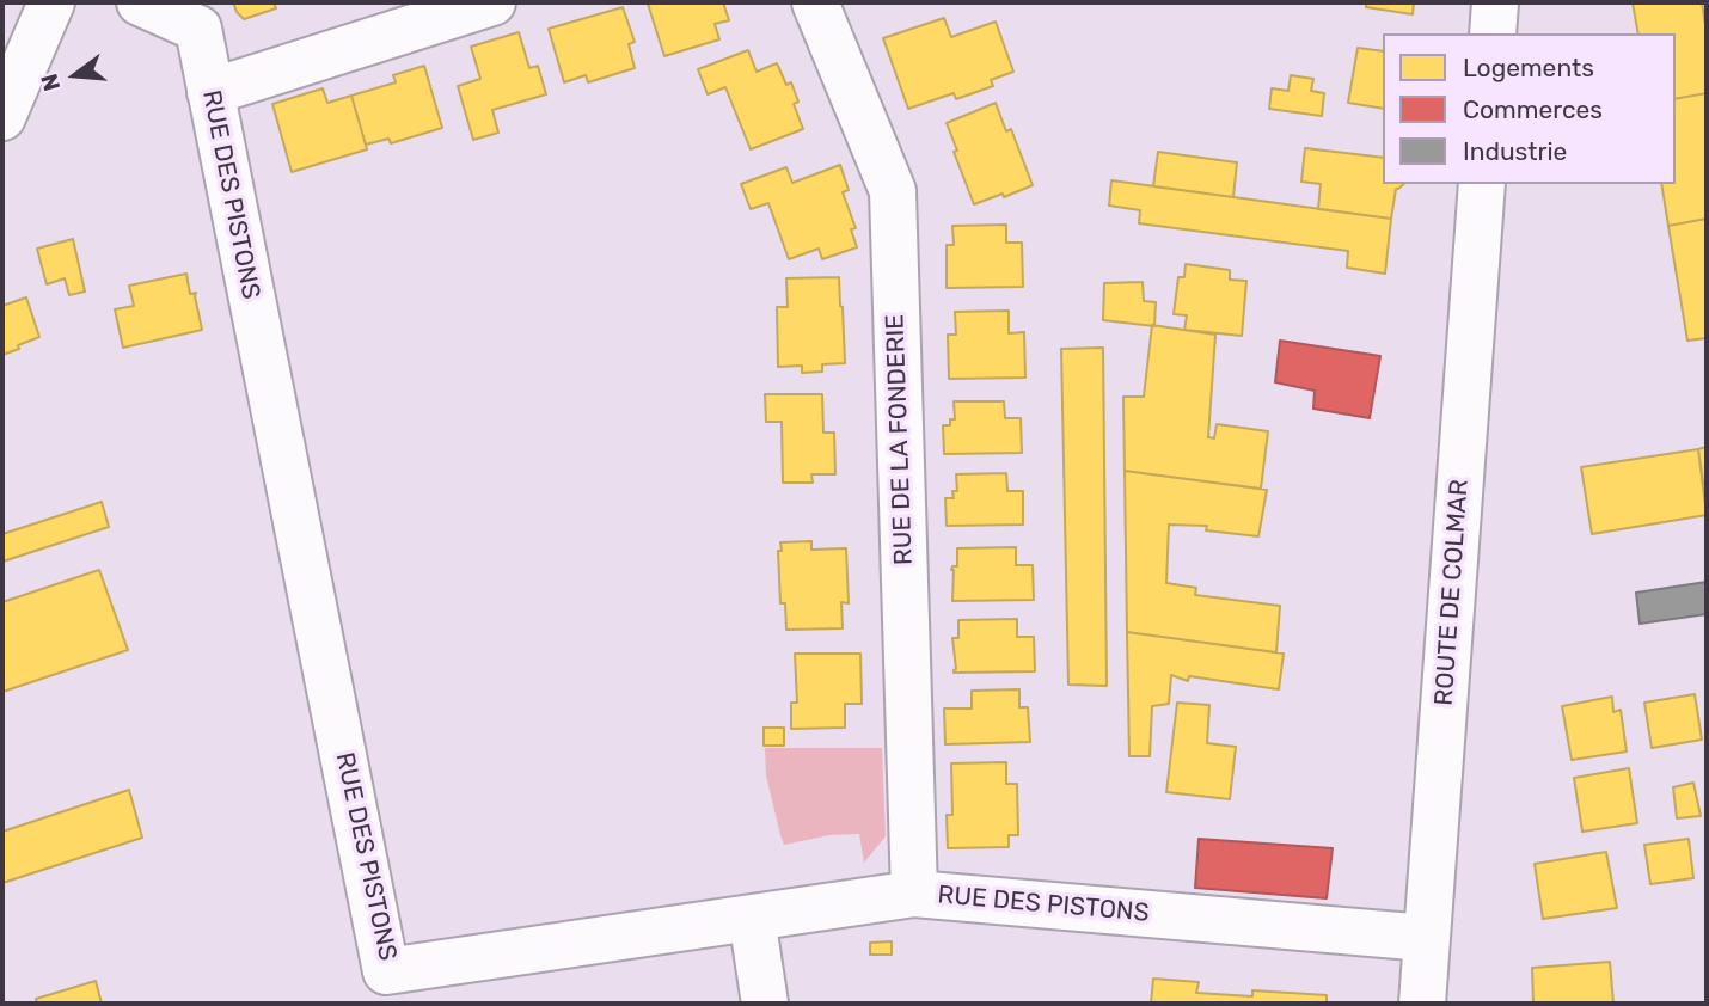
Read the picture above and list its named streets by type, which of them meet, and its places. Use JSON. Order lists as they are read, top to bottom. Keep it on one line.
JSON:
{"streets":{"street":["RUE DES PISTONS","RUE DE LA FONDERIE","ROUTE DE COLMAR"]},"crossings":[["RUE DES PISTONS","RUE DE LA FONDERIE"]],"legend":["Logements","Commerces","Industrie"],"north":"left"}
